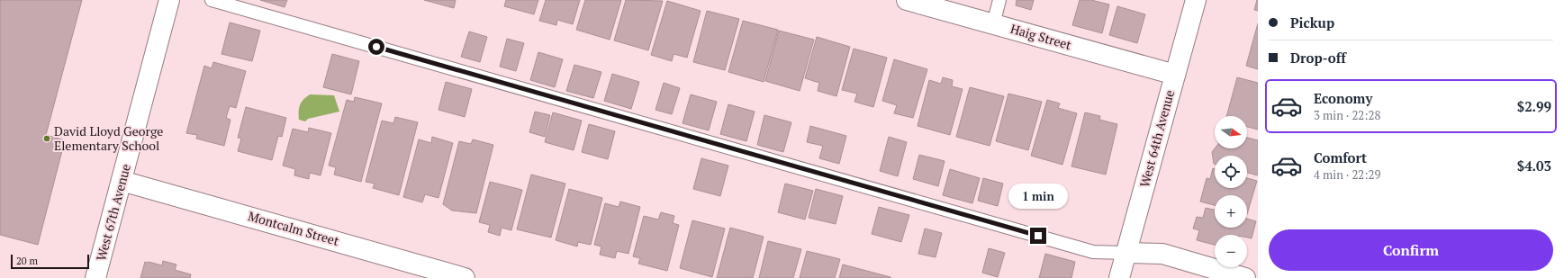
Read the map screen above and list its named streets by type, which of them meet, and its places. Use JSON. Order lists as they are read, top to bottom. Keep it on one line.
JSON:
{"streets":{"street":["Haig Street","West 64th Avenue","West 67th Avenue","Montcalm Street"]},"crossings":[["Haig Street","West 64th Avenue"],["West 67th Avenue","Montcalm Street"]],"places":["David Lloyd George Elementary School"],"scale_bar":"20 m","north":"right","page":{"banner":["Pickup","Drop-off"],"list":[{"name":"Economy","note":"3 min · 22:28","value":"$2.99"},{"name":"Comfort","note":"4 min · 22:29","value":"$4.03"}],"map_buttons":["+","−"],"bubble":"1 min","buttons":"Confirm","scale":"20 m"}}
